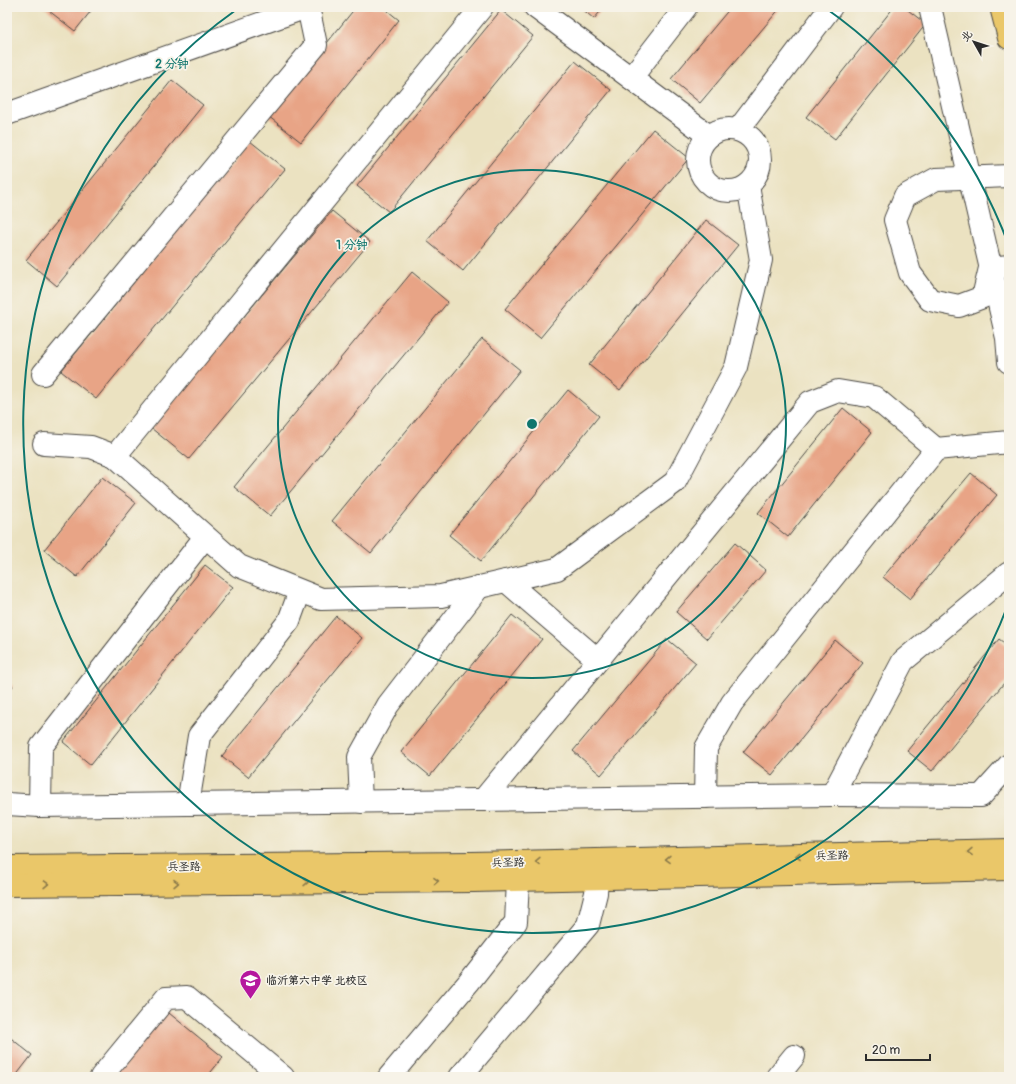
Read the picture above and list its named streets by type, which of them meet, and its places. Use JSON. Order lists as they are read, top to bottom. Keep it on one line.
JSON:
{"streets":{"main road":["兵圣路"]},"places":{"school or university":["临沂第六中学 北校区"]},"scale_bar":"20 m","north":"top left","rings":["2 分钟","1 分钟"]}
